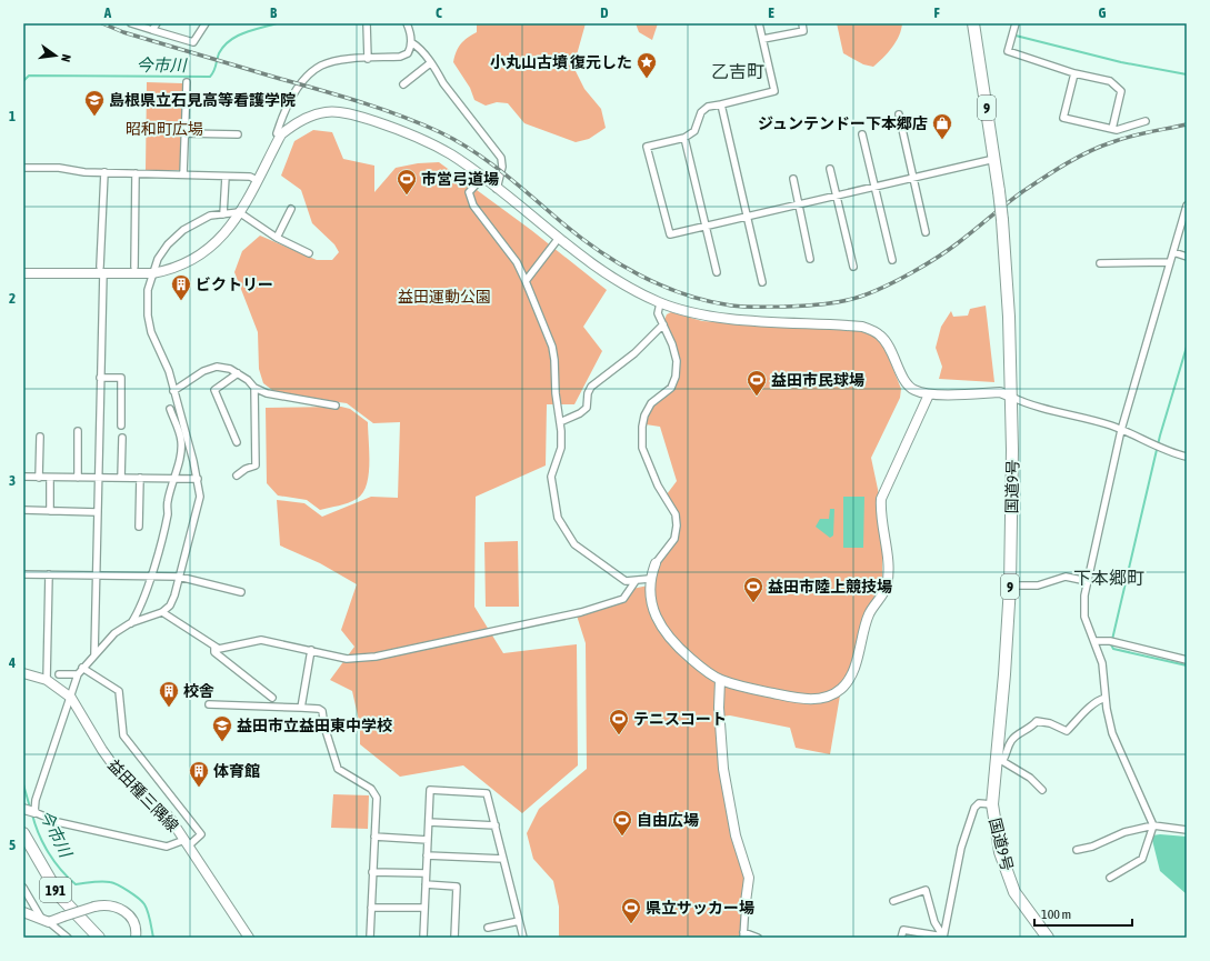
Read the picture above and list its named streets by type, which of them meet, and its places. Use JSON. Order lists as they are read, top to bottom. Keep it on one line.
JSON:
{"streets":{"highway":["9","国道9号","191"],"street":["益田種三隅線"]},"districts":["乙吉町","下本郷町"],"water":["今市川"],"parks":["昭和町広場","益田運動公園"],"places":{"place":["小丸山古墳 復元した"],"school or university":["島根県立石見高等看護学院","益田市立益田東中学校"],"shop":["ジュンテンドー下本郷店"],"sports":["市営弓道場","益田市民球場","益田市陸上競技場","テニスコート","自由広場","県立サッカー場"],"building":["ビクトリー","校舎","体育館"]},"scale_bar":"100 m","north":"right","grid":{"columns":["A","B","C","D","E","F","G"],"rows":["1","2","3","4","5"]}}
